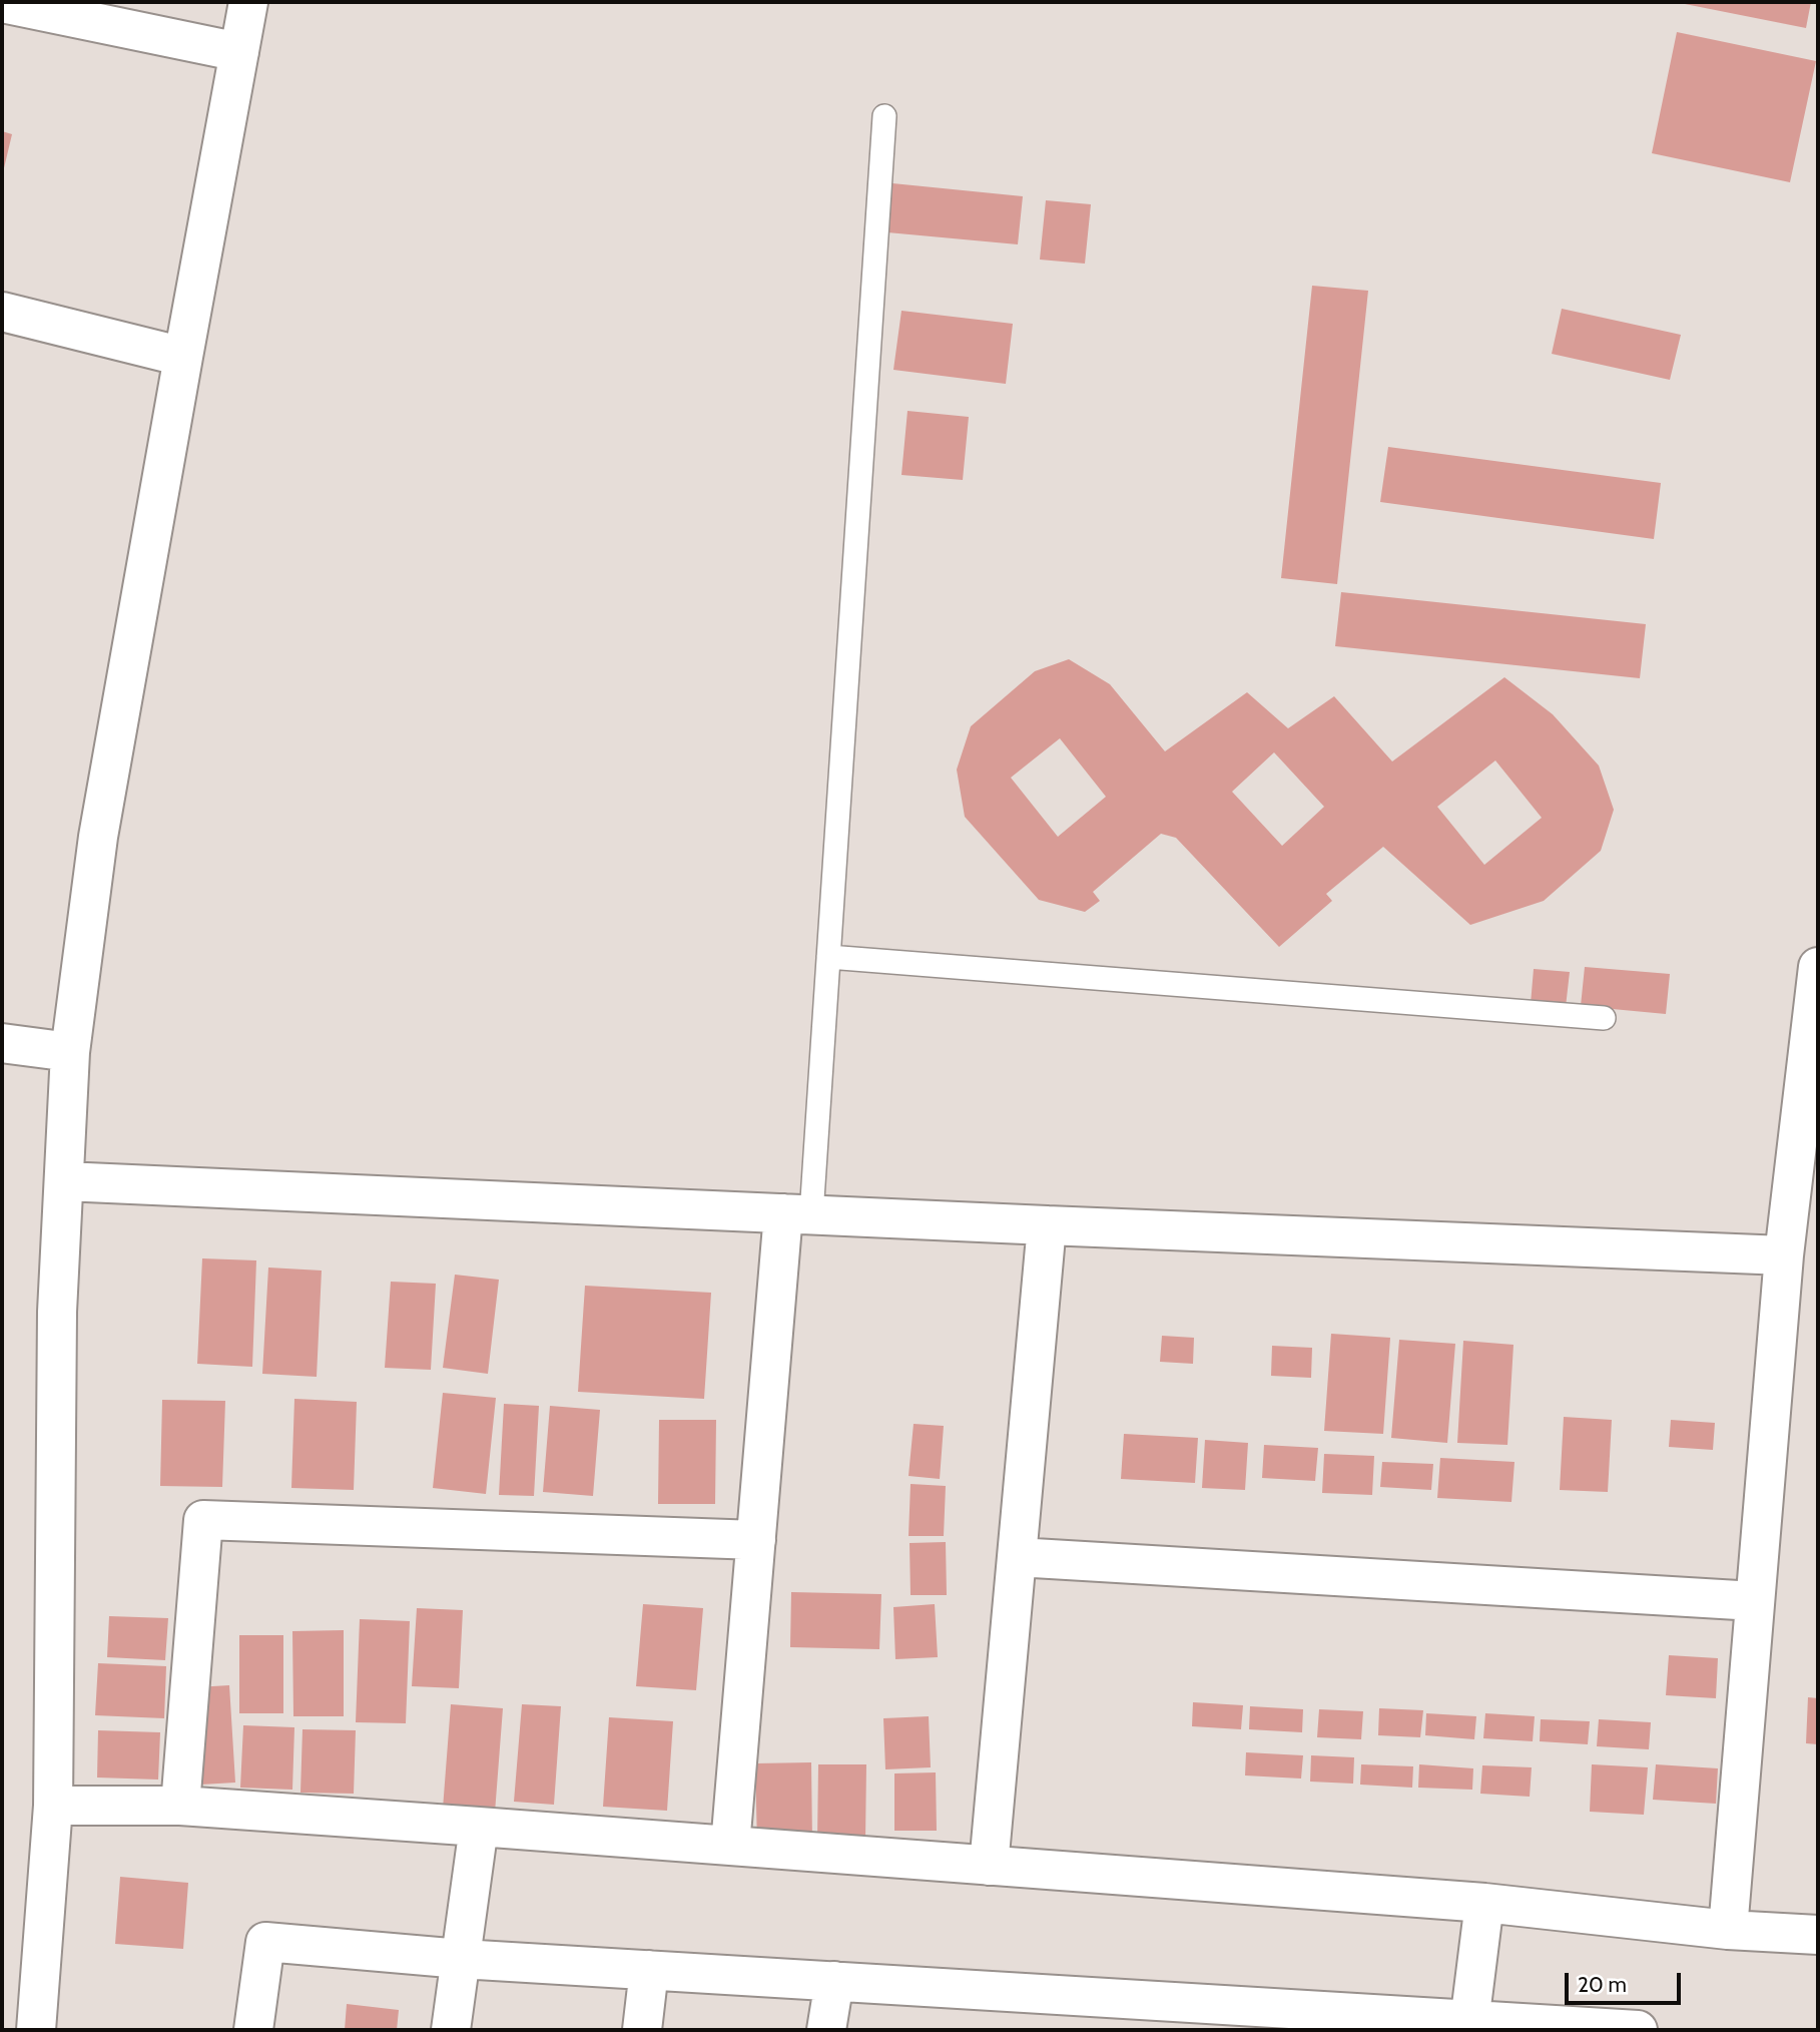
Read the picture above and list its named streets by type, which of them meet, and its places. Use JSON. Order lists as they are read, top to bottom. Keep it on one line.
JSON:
{"scale_bar":"20 m"}
